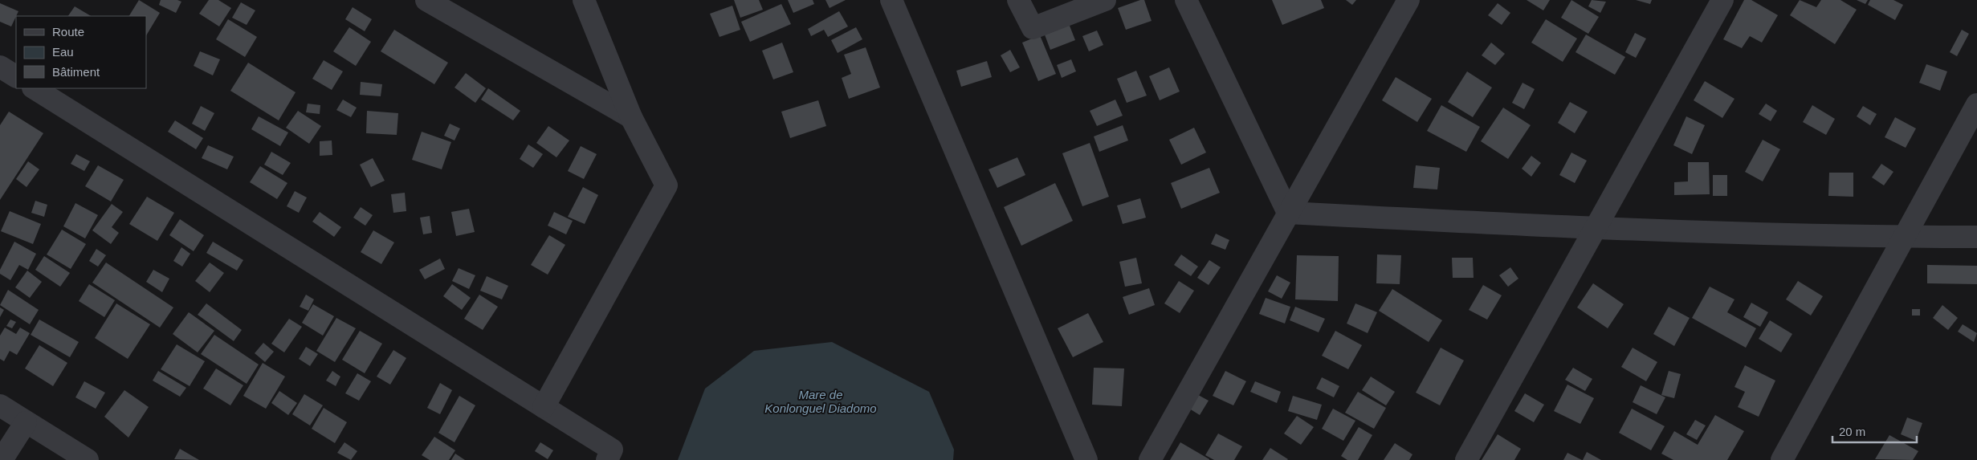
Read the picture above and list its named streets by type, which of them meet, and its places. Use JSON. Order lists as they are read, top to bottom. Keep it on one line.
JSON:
{"water":["Mare de Konlonguel Diadomo"],"legend":["Route","Eau","Bâtiment"],"scale_bar":"20 m"}
